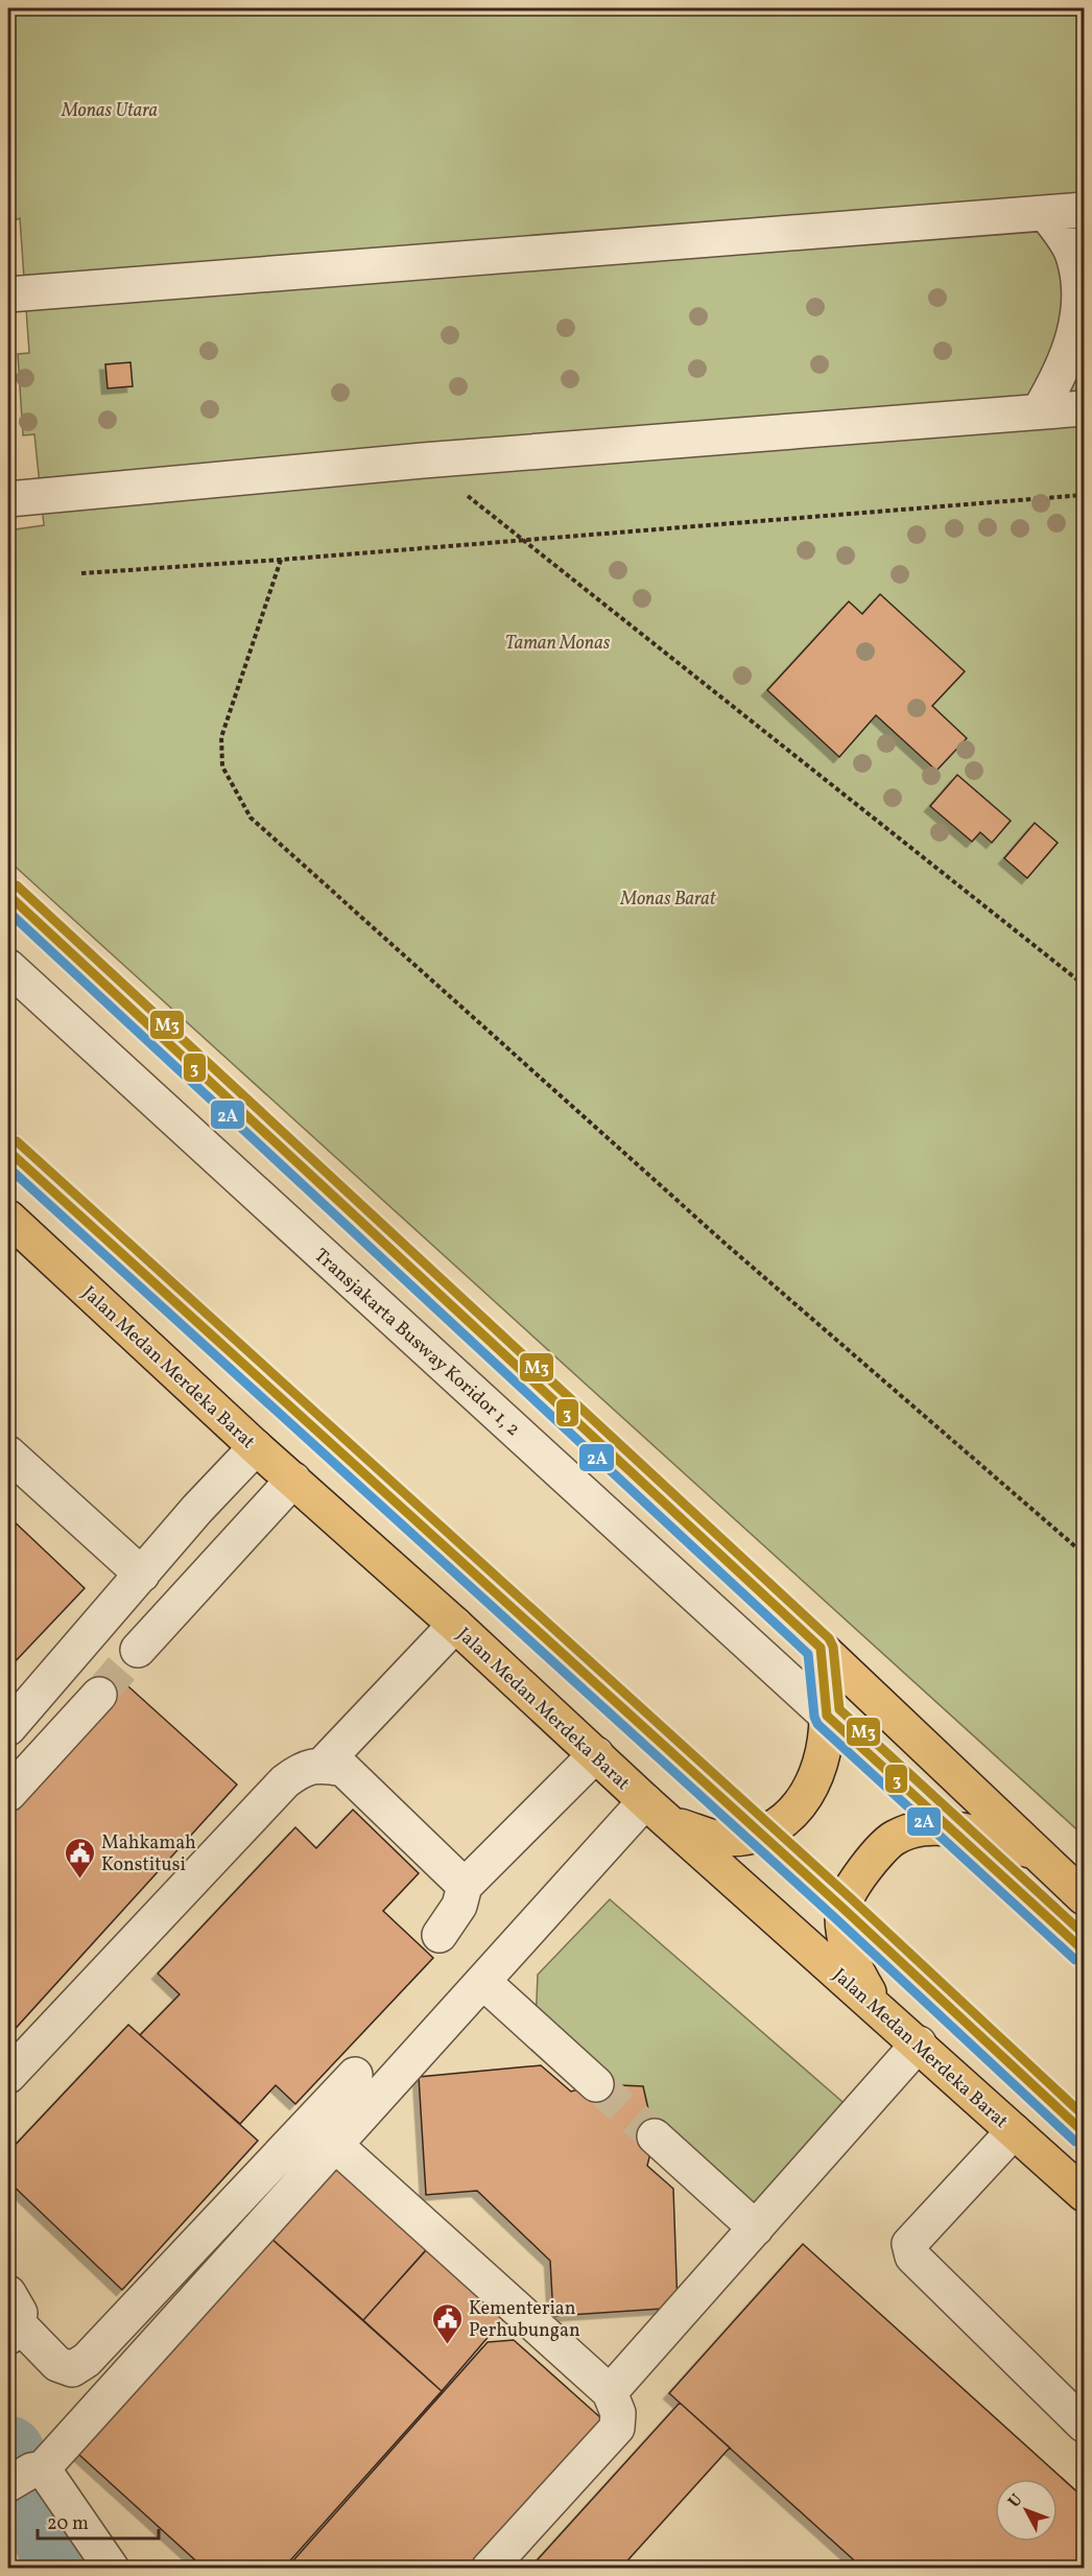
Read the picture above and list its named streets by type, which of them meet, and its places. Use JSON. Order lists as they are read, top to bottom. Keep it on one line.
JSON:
{"streets":{"main road":["Jalan Medan Merdeka Barat"],"street":["Transjakarta Busway Koridor 1, 2"]},"parks":["Monas Utara","Taman Monas","Monas Barat"],"places":{"public building":["Mahkamah Konstitusi","Kementerian Perhubungan"]},"lines":["transit line M3","transit line 3","transit line 2A"],"scale_bar":"20 m","north":"top left"}
